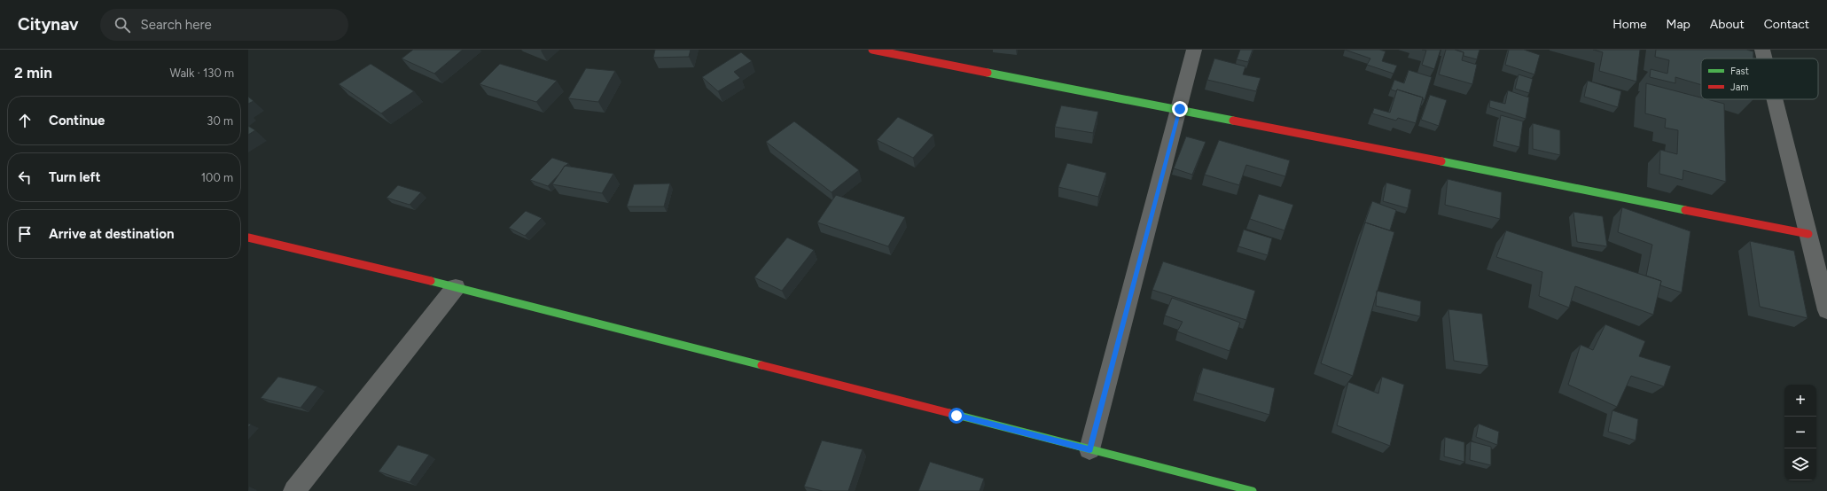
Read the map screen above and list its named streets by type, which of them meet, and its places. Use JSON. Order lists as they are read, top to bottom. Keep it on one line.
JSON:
{"legend":["Fast","Jam"],"page":{"header":"Citynav","search":"Search here","nav":["Home","Map","About","Contact"],"heading":["2 min","Walk · 130 m"],"list":[["Continue","30 m"],["Turn left","100 m"],"Arrive at destination"],"map_buttons":["+","−"]}}
